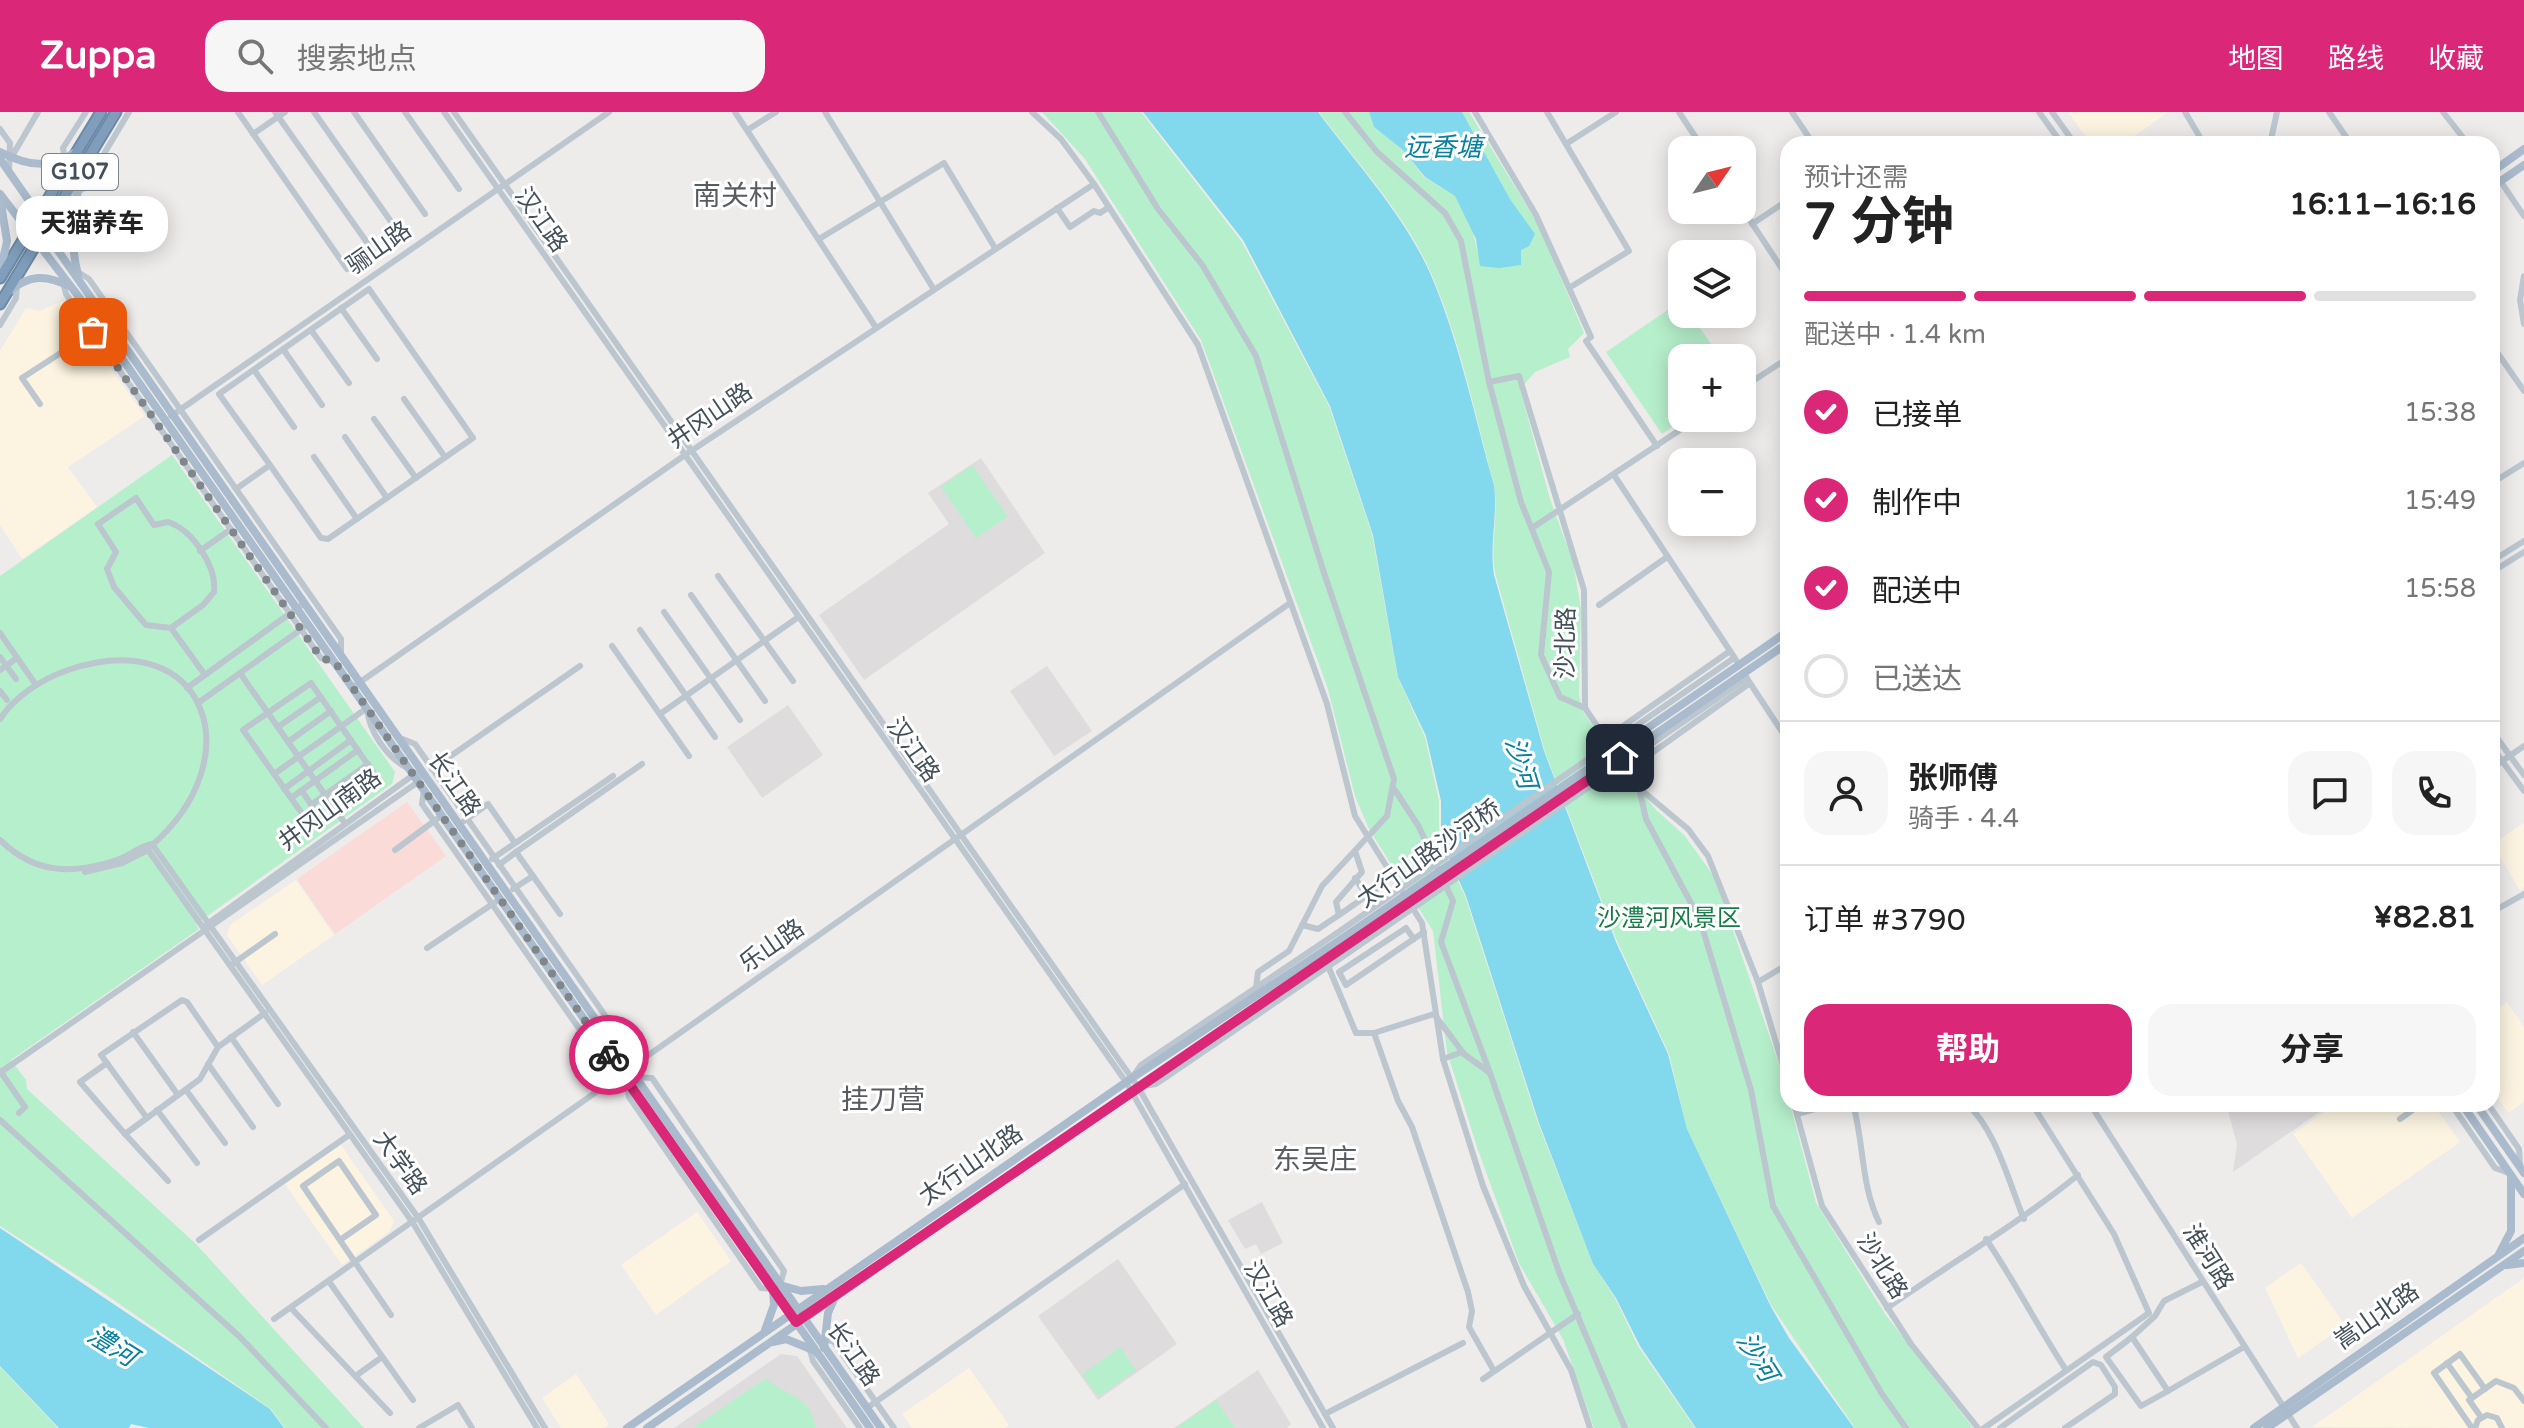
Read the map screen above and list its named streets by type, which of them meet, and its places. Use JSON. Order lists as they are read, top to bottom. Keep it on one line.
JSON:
{"streets":{"highway":["G107"],"main road":["长江路","太行山路沙河桥","太行山北路","嵩山北路"],"street":["汉江路","骊山路","井冈山路","沙北路","井冈山南路","乐山路","大学路","淮河路"]},"crossings":[["汉江路","骊山路"],["汉江路","井冈山路"],["汉江路","乐山路"],["汉江路","太行山北路"],["骊山路","长江路"],["井冈山路","长江路"],["长江路","井冈山南路"],["长江路","乐山路"],["长江路","太行山北路"],["井冈山南路","大学路"],["太行山路沙河桥","太行山北路"],["乐山路","大学路"],["淮河路","嵩山北路"]],"districts":["南关村","挂刀营","东吴庄"],"water":["远香塘","沙河","澧河"],"parks":["沙澧河风景区"],"places":["天猫养车"],"north":"top right","page":{"header":"Zuppa","search":"搜索地点","nav":["地图","路线","收藏"],"map_buttons":["+","−"],"heading":["7 分钟","预计还需","16:11–16:16"],"panel":["张师傅","骑手 · 4.4","订单 #3790","¥82.81"],"bubble":"天猫养车","bar":"配送中 · 1.4 km","list":[["已接单","15:38"],["制作中","15:49"],["配送中","15:58"],"已送达"],"buttons":["帮助","分享"]}}
